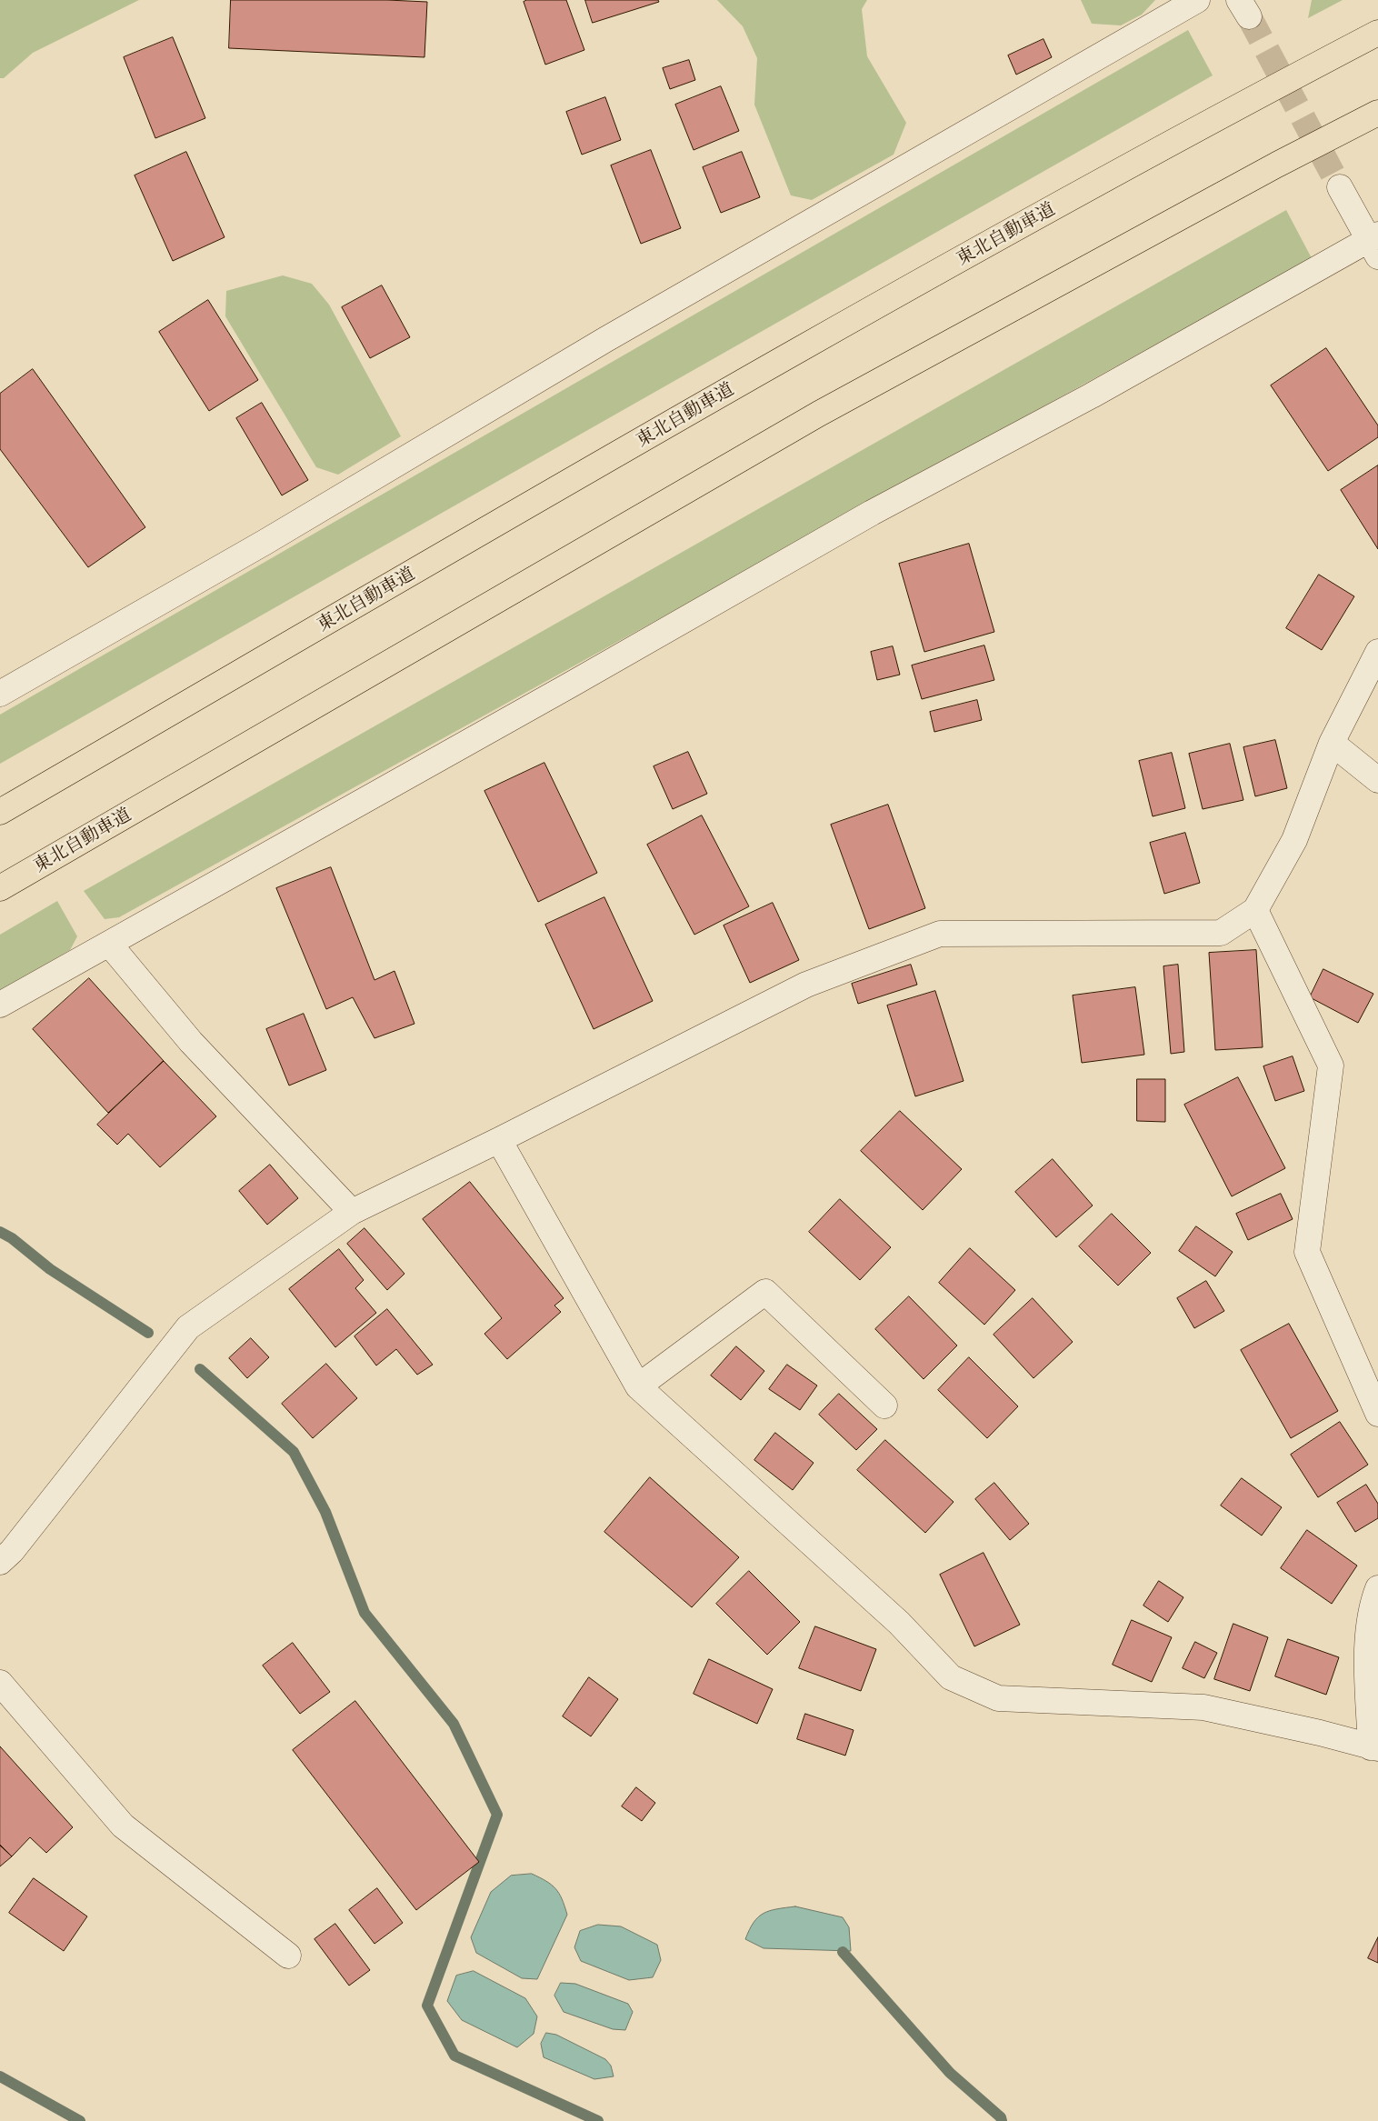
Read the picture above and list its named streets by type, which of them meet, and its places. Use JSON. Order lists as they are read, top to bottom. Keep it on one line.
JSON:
{"streets":{"highway":["東北自動車道"]}}
